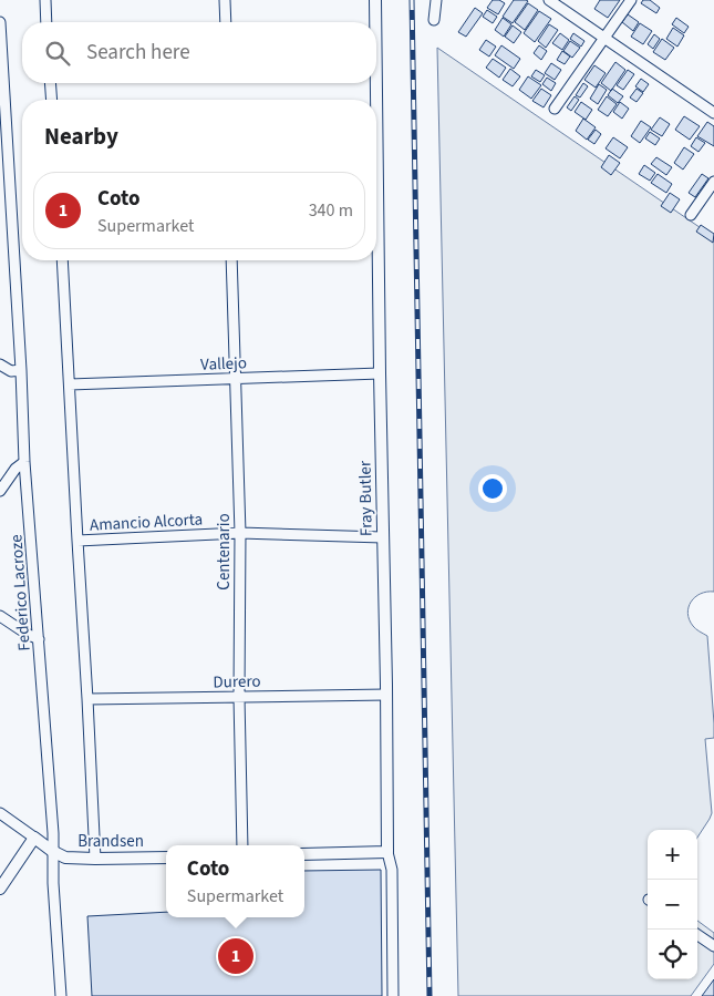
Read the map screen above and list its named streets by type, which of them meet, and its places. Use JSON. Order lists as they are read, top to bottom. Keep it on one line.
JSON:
{"streets":{"street":["Vallejo","Fray Butler","Amancio Alcorta","Centenario","Federico Lacroze","Durero","Brandsen"]},"crossings":[["Vallejo","Fray Butler"],["Vallejo","Centenario"],["Fray Butler","Amancio Alcorta"],["Fray Butler","Durero"],["Amancio Alcorta","Centenario"],["Centenario","Durero"],["Federico Lacroze","Brandsen"]],"page":{"search":"Search here","heading":"Nearby","list":[{"mark":"1","name":"Coto","note":"Supermarket","value":"340 m"}],"map_buttons":["+","−"],"popup":["Coto","Supermarket"],"pins":"1"}}
